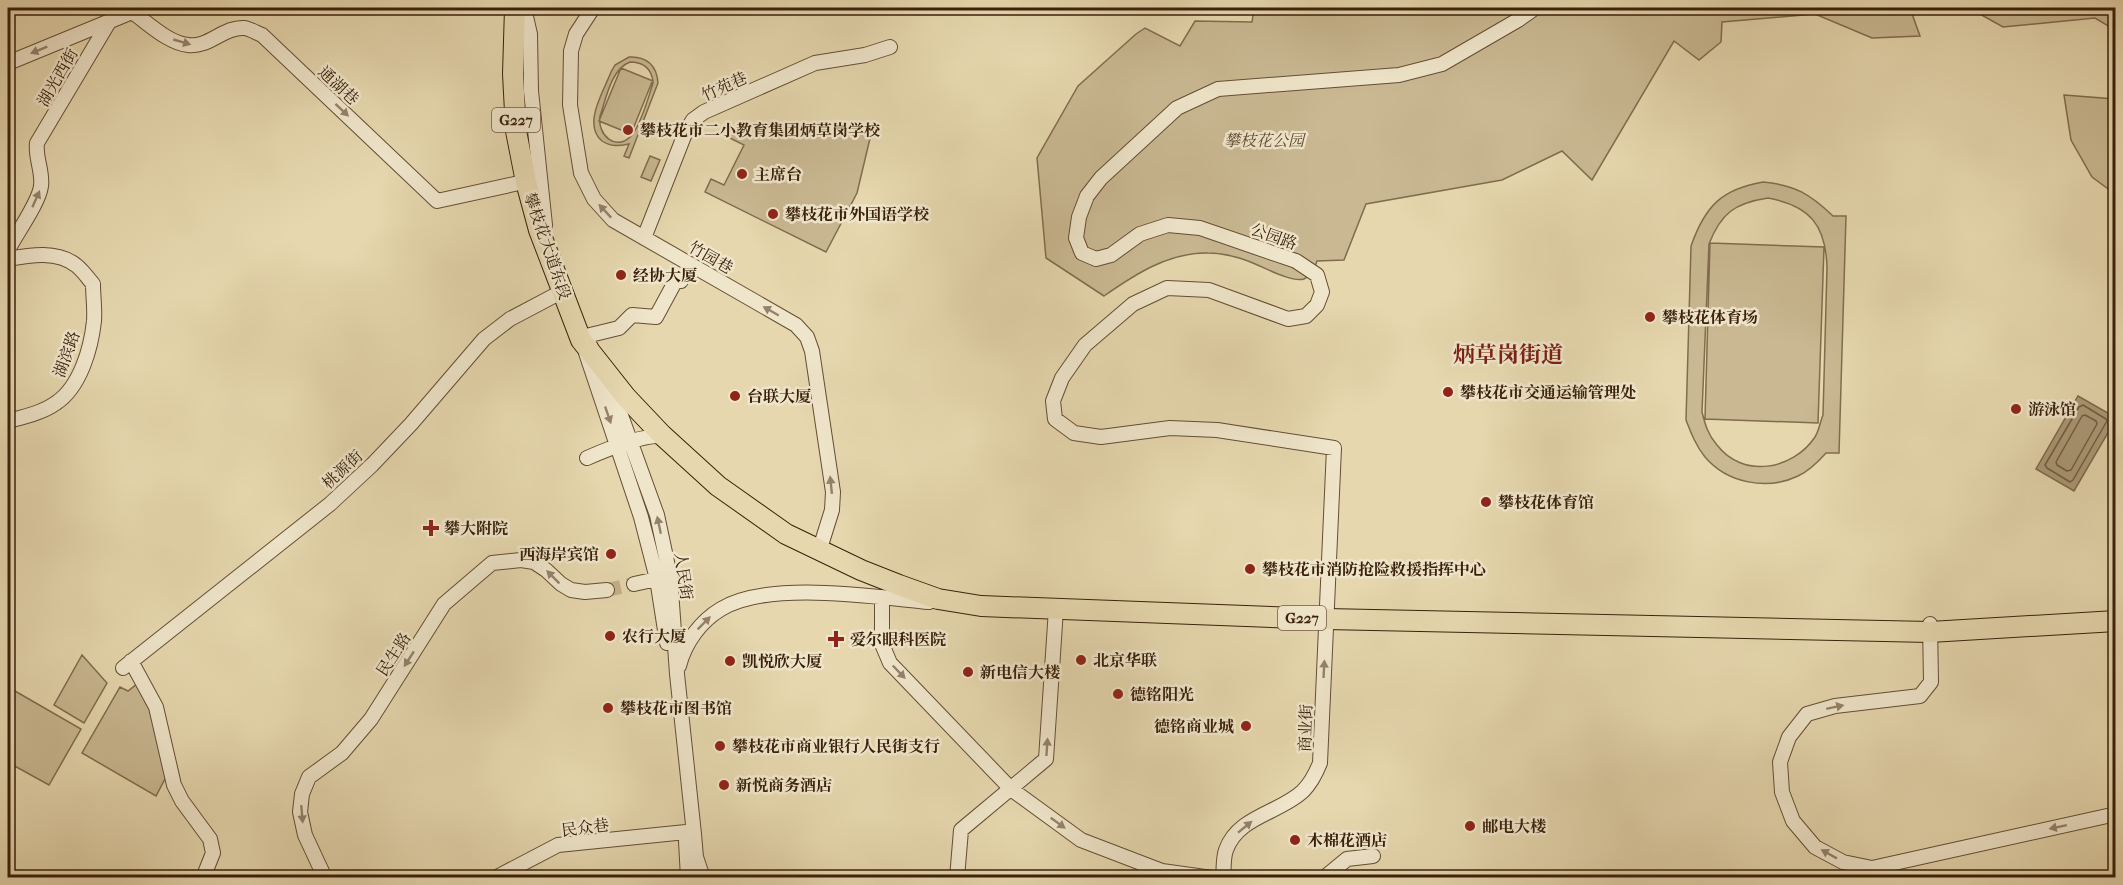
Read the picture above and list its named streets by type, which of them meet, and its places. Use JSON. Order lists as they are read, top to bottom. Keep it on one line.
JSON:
{"streets":{"highway":["G227","攀枝花大道东段"],"street":["湖光西街","通湖巷","竹苑巷","公园路","竹园巷","湖滨路","桃源街","人民街","民生路","商业街","民众巷"]},"crossings":[["通湖巷","G227"],["竹苑巷","竹园巷"],["G227","公园路"],["G227","攀枝花大道东段"],["G227","竹园巷"],["G227","人民街"],["G227","商业街"],["公园路","商业街"],["攀枝花大道东段","桃源街"],["攀枝花大道东段","人民街"],["人民街","民众巷"]],"one_way":["湖光西街","通湖巷","商业街"],"districts":["炳草岗街道"],"parks":["攀枝花公园"],"places":{"other":["攀枝花市二小教育集团炳草岗学校","主席台","攀枝花市外国语学校","经协大厦","攀枝花体育场","攀枝花市交通运输管理处","台联大厦","游泳馆","攀枝花体育馆","西海岸宾馆","攀枝花市消防抢险救援指挥中心","农行大厦","北京华联","凯悦欣大厦","新电信大楼","德铭阳光","攀枝花市图书馆","德铭商业城","攀枝花市商业银行人民街支行","新悦商务酒店","邮电大楼","木棉花酒店"],"health":["攀大附院","爱尔眼科医院"]}}
